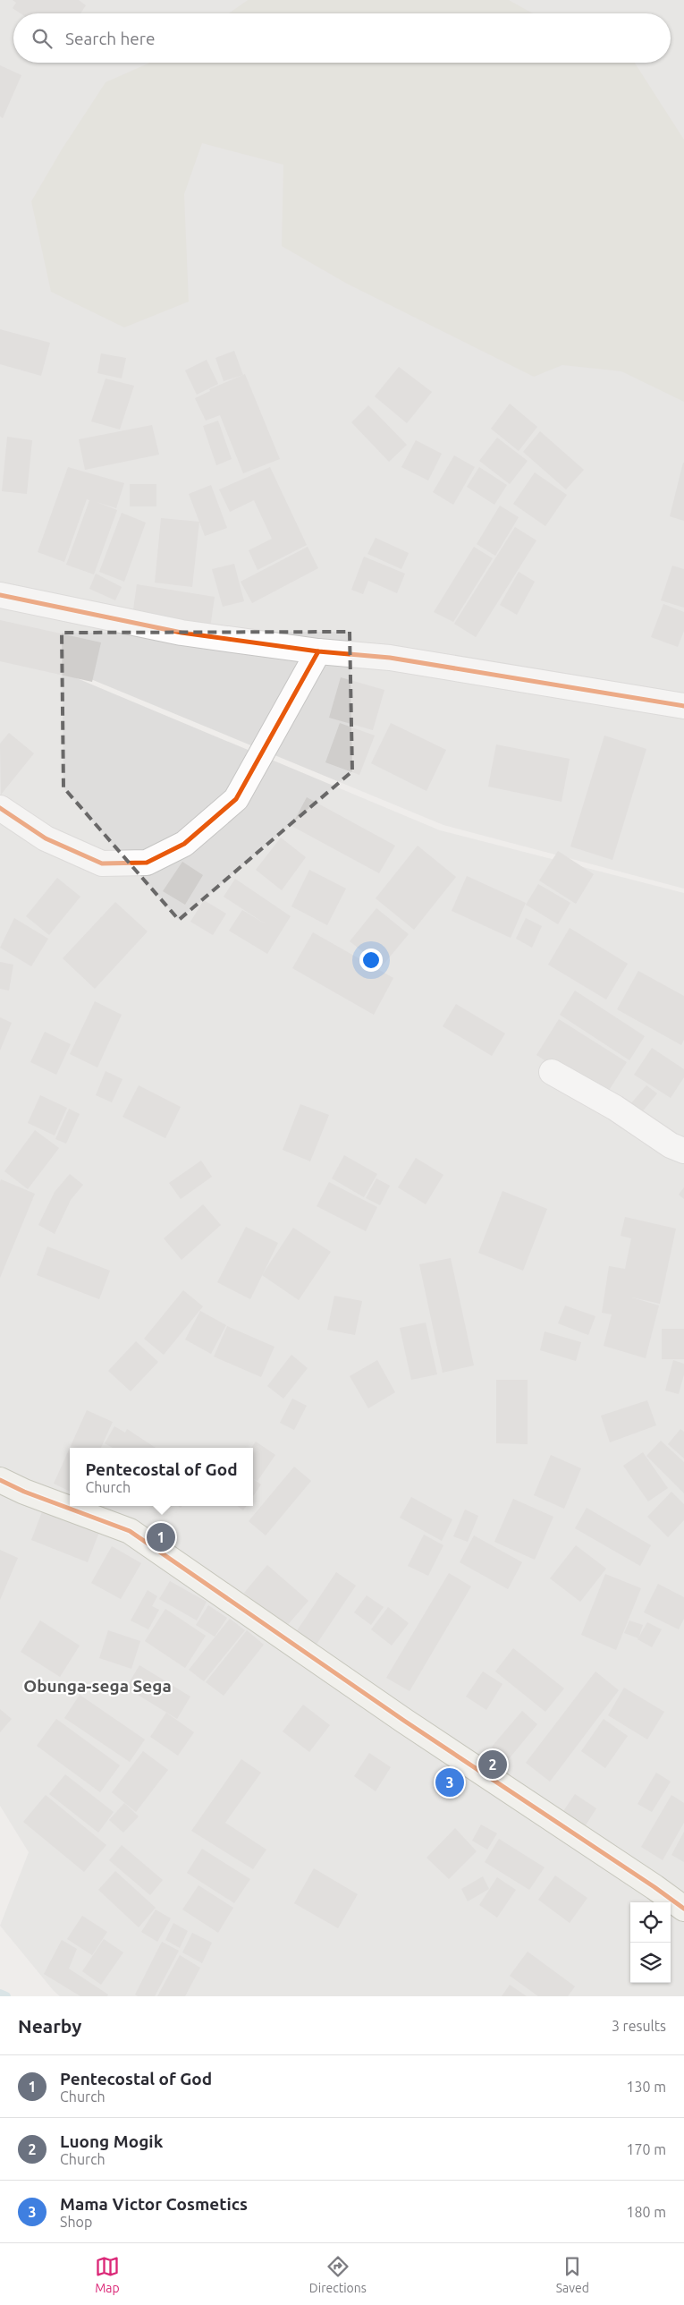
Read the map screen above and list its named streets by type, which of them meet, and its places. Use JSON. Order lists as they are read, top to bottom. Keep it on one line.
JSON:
{"districts":["Obunga-sega Sega"],"page":{"search":"Search here","popup":["Pentecostal of God","Church"],"pins":["1","2","3"],"heading":["Nearby","3 results"],"list":[{"mark":"1","name":"Pentecostal of God","note":"Church","value":"130 m"},{"mark":"2","name":"Luong Mogik","note":"Church","value":"170 m"},{"mark":"3","name":"Mama Victor Cosmetics","note":"Shop","value":"180 m"}],"nav":["Map","Directions","Saved"]}}
